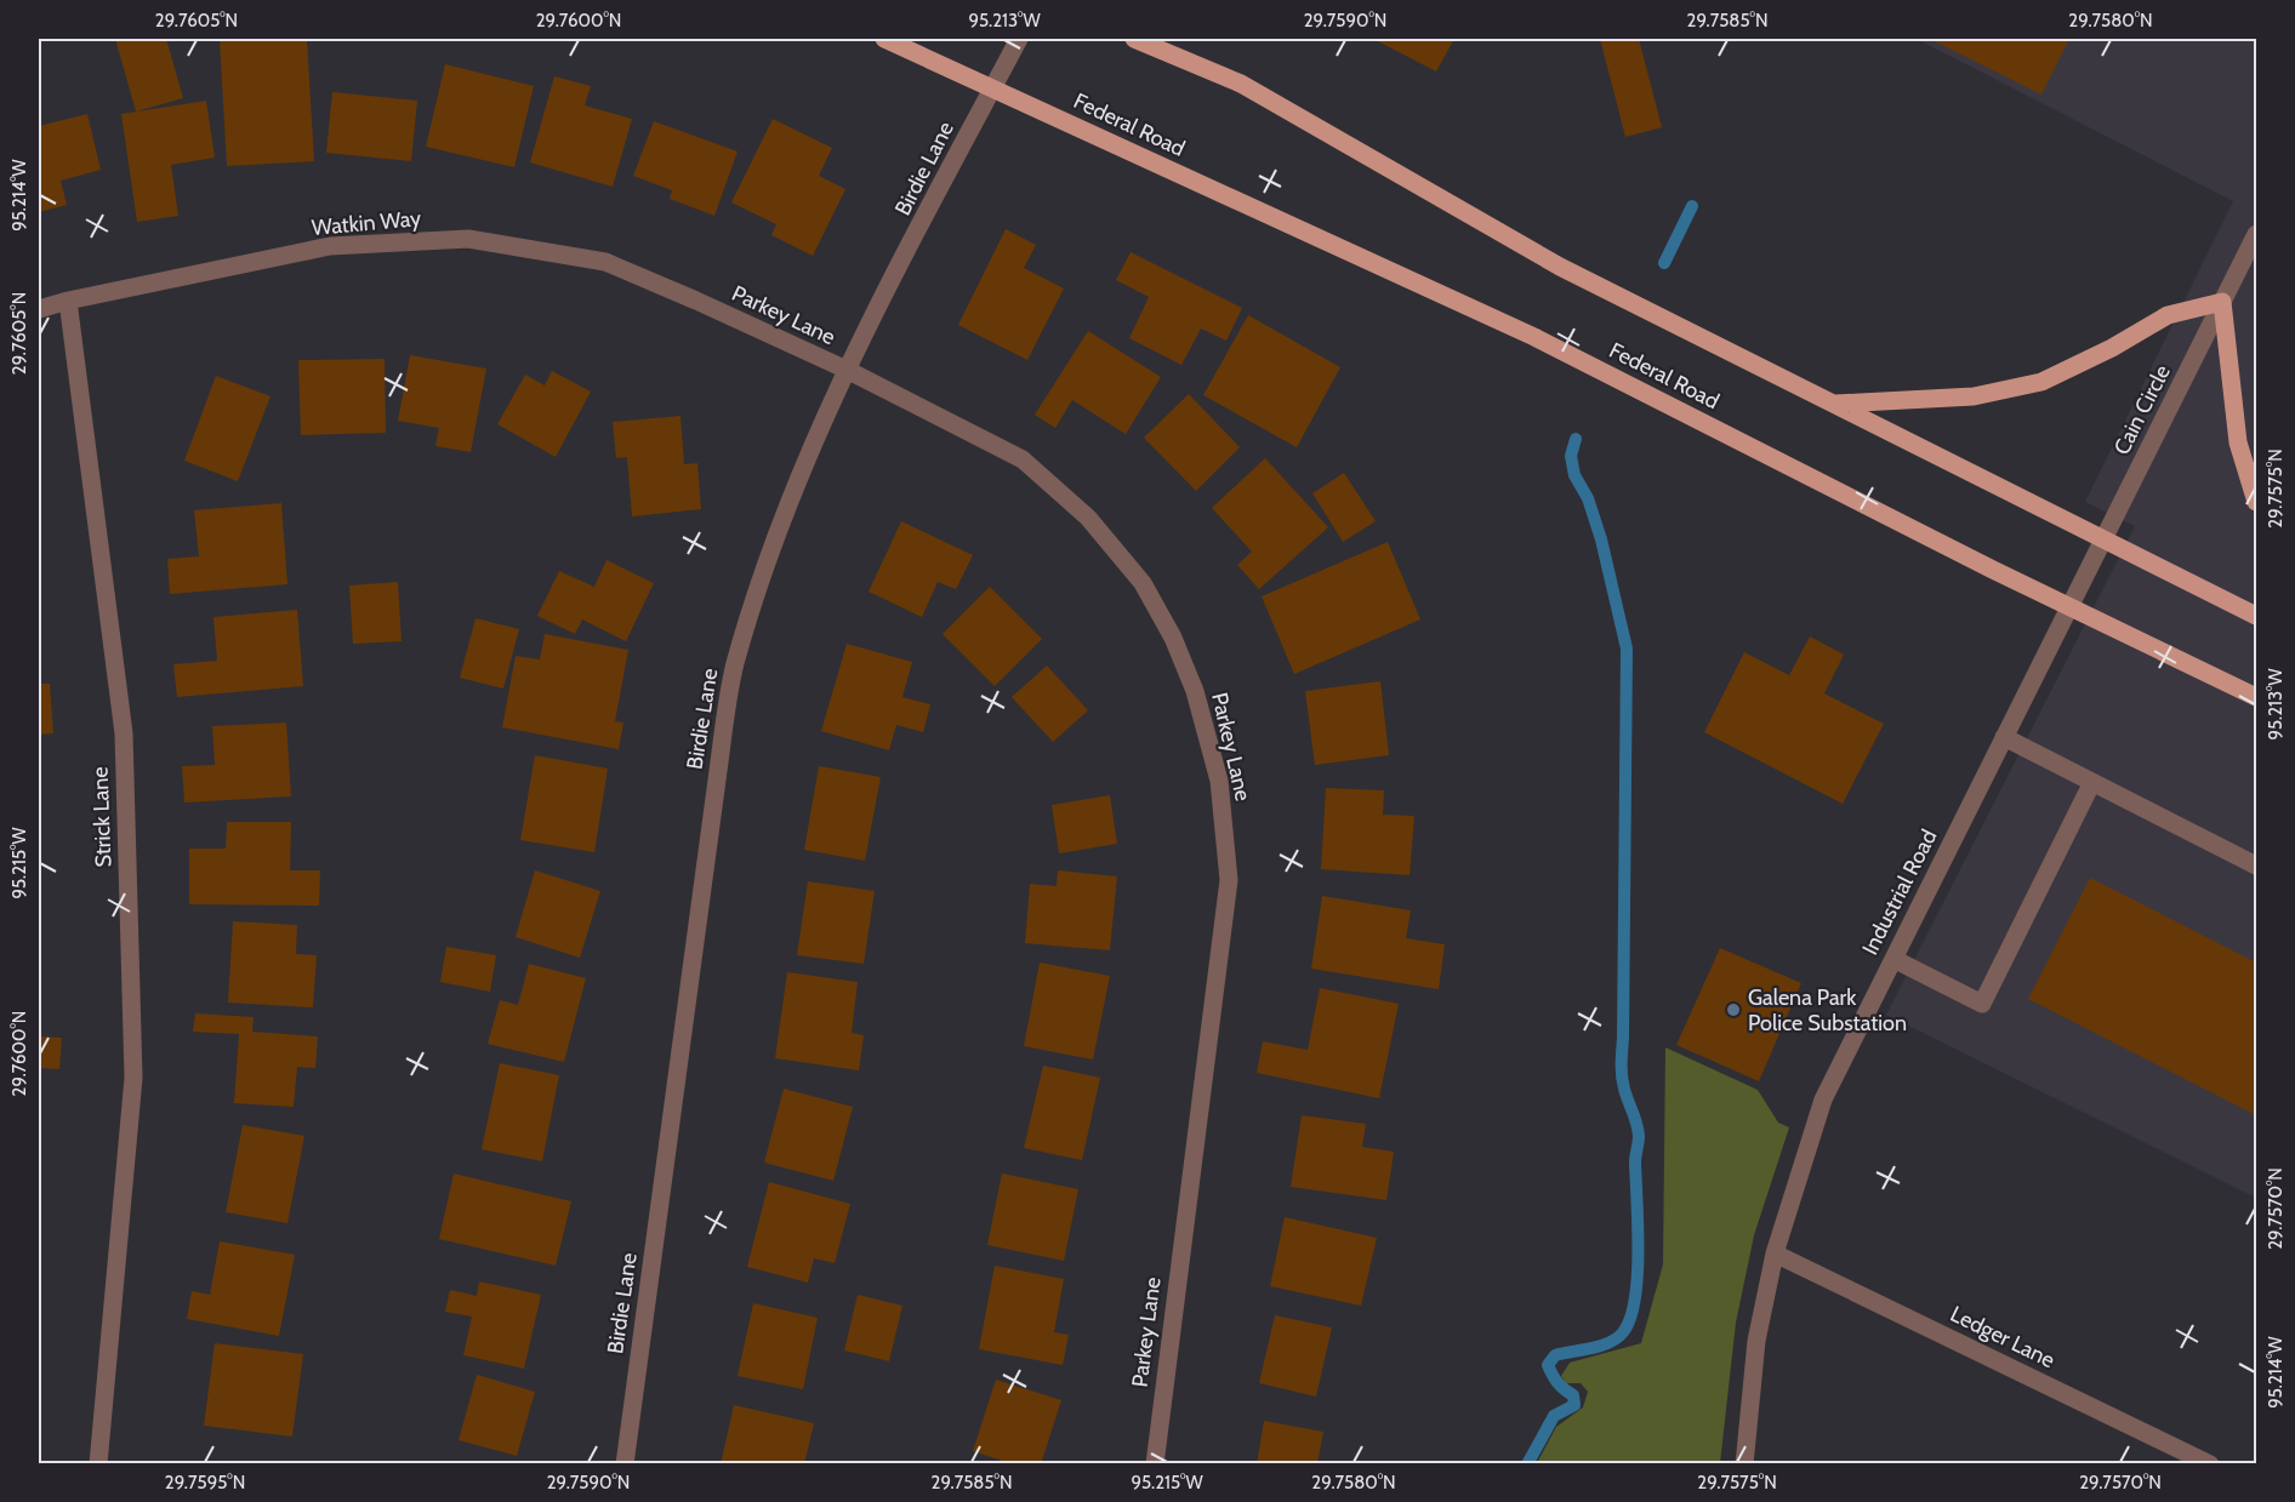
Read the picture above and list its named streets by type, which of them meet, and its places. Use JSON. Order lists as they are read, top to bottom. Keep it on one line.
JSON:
{"streets":{"main road":["Federal Road"],"street":["Birdie Lane","Watkin Way","Parkey Lane","Cain Circle","Strick Lane","Industrial Road","Ledger Lane"]},"crossings":[["Federal Road","Birdie Lane"],["Federal Road","Cain Circle"],["Federal Road","Industrial Road"],["Birdie Lane","Parkey Lane"],["Watkin Way","Parkey Lane"],["Watkin Way","Strick Lane"],["Cain Circle","Industrial Road"],["Industrial Road","Ledger Lane"]],"places":["Galena Park Police Substation"],"coordinates":["29.7605°N","29.7600°N","95.213°W","29.7590°N","29.7585°N","29.7580°N","95.214°W","29.7575°N","95.215°W","29.7570°N","29.7595°N"]}
